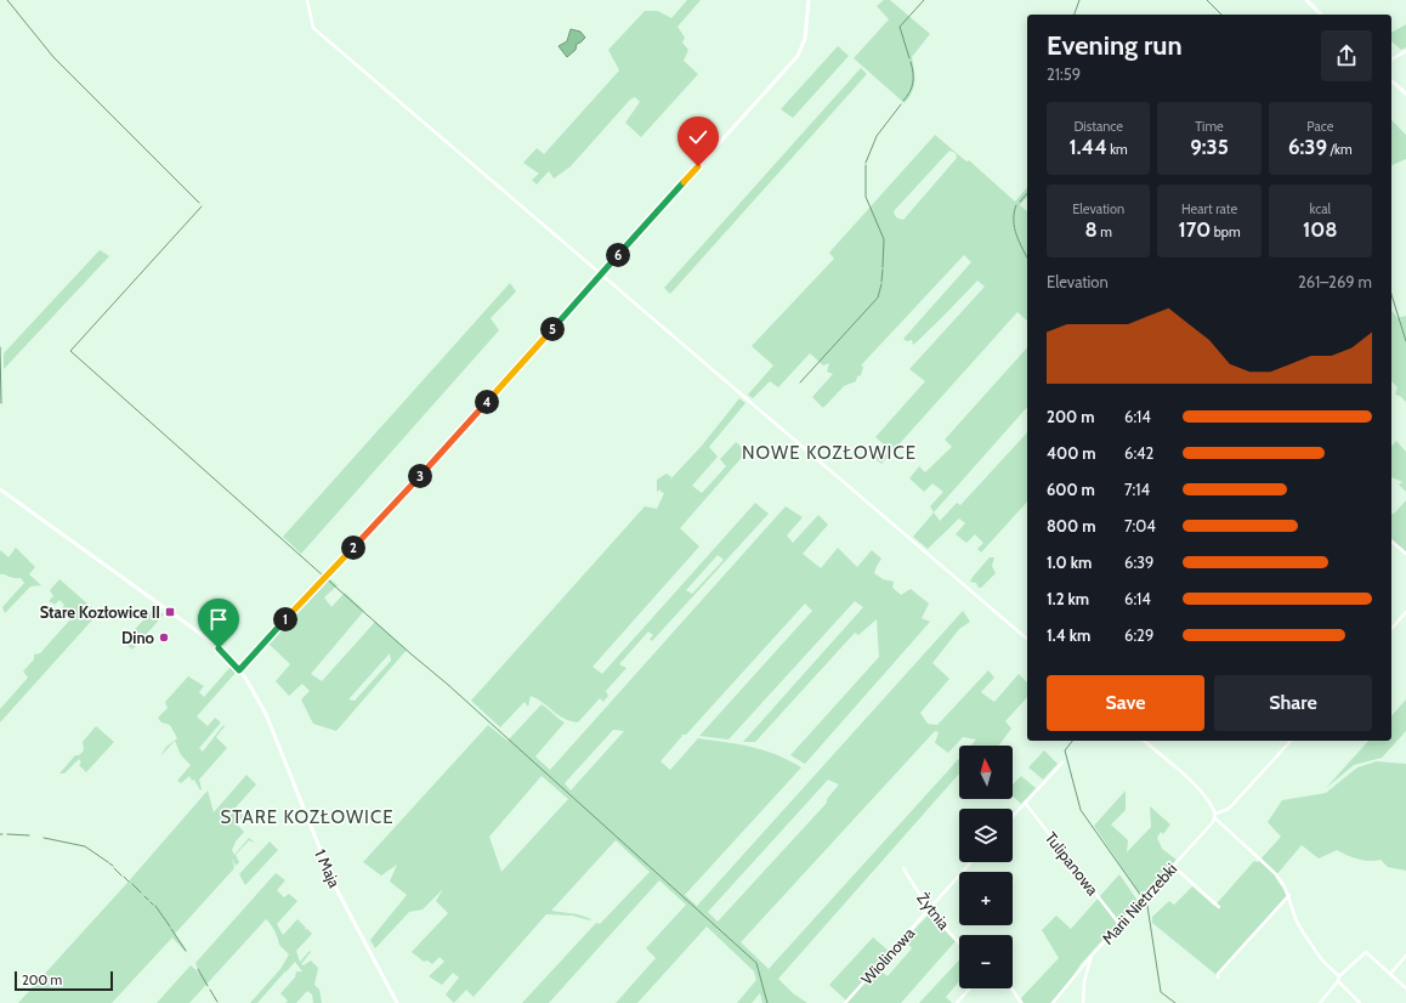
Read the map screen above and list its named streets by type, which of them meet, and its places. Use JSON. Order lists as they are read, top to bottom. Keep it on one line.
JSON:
{"streets":{"street":["Tulipanowa","1 Maja","Marii Nietrzebki","Żytnia","Wiolinowa"]},"crossings":[["Tulipanowa","Marii Nietrzebki"],["Żytnia","Wiolinowa"]],"districts":["NOWE KOZŁOWICE","STARE KOZŁOWICE"],"places":{"transit":["Stare Kozłowice II"],"other":["Dino"]},"scale_bar":"200 m","north":"top","page":{"heading":["Evening run","21:59"],"stats":[["Distance","1.44 km"],["Time","9:35"],["Pace","6:39 /km"],["Elevation","8 m"],["Heart rate","170 bpm"],["kcal","108"]],"pins":["6","5","4","3","2","1"],"chart":["Elevation","261–269 m"],"list":[{"name":"200 m","note":"6:14"},{"name":"400 m","note":"6:42"},{"name":"600 m","note":"7:14"},{"name":"800 m","note":"7:04"},{"name":"1.0 km","note":"6:39"},{"name":"1.2 km","note":"6:14"},{"name":"1.4 km","note":"6:29"}],"buttons":["Save","Share"],"map_buttons":["+","−"],"scale":"200 m"}}
